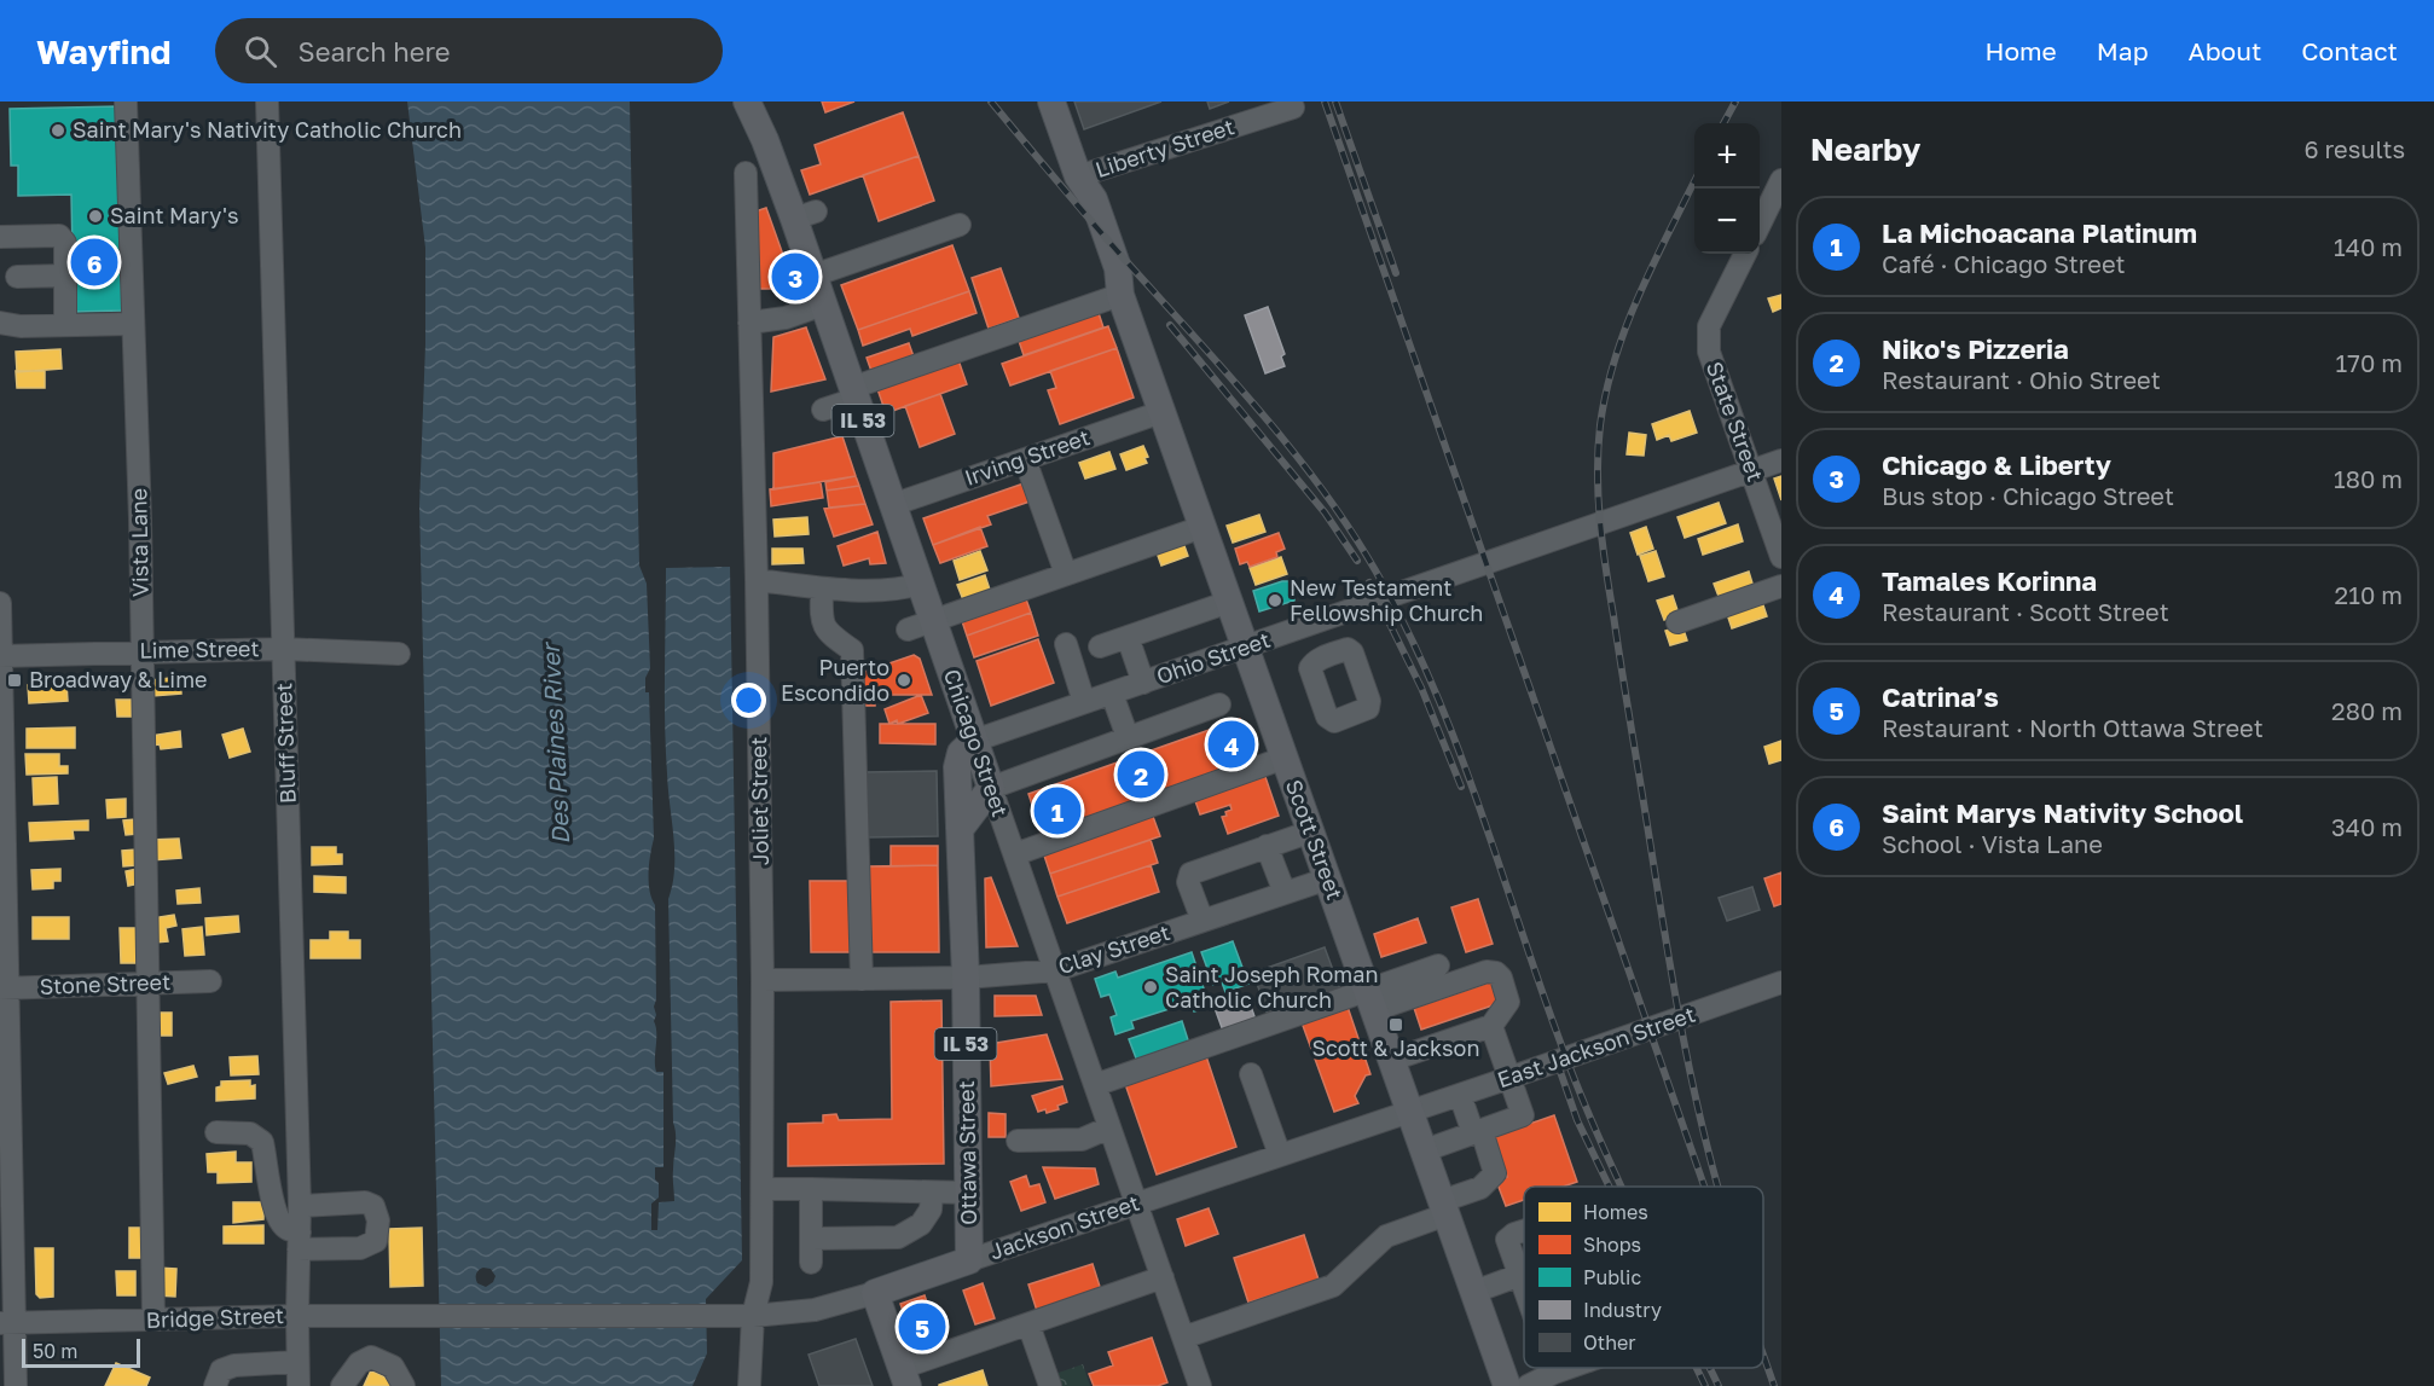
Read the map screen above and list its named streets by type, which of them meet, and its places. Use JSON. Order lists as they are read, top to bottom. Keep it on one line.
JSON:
{"streets":{"main road":["IL 53","Chicago Street","Scott Street","Ottawa Street","Jackson Street"],"street":["Liberty Street","State Street","Irving Street","Vista Lane","Lime Street","Ohio Street","Bluff Street","Joliet Street","Clay Street","Stone Street","East Jackson Street","Bridge Street"]},"crossings":[["Liberty Street","Scott Street"],["State Street","Ohio Street"],["Irving Street","Chicago Street"],["Irving Street","Scott Street"],["Vista Lane","Lime Street"],["Vista Lane","Stone Street"],["Vista Lane","Bridge Street"],["Lime Street","Bluff Street"],["Ohio Street","Chicago Street"],["Ohio Street","Scott Street"],["Ohio Street","Ottawa Street"],["Bluff Street","Bridge Street"],["Chicago Street","Clay Street"],["Chicago Street","Ottawa Street"],["Chicago Street","Jackson Street"],["Joliet Street","Clay Street"],["Joliet Street","Jackson Street"],["Scott Street","Clay Street"],["Scott Street","East Jackson Street"],["Scott Street","Jackson Street"],["Clay Street","Ottawa Street"],["East Jackson Street","Jackson Street"],["Ottawa Street","Jackson Street"],["Jackson Street","Bridge Street"]],"water":["Des Plaines River"],"places":{"other":["Saint Mary's Nativity Catholic Church","Saint Mary's","New Testament Fellowship Church","Puerto Escondido","Saint Joseph Roman Catholic Church"],"transit":["Broadway & Lime","Scott & Jackson"]},"legend":["Homes","Shops","Public","Industry","Other"],"scale_bar":"50 m","page":{"header":"Wayfind","search":"Search here","nav":["Home","Map","About","Contact"],"heading":["Nearby","6 results"],"map_buttons":["+","−"],"list":[{"mark":"1","name":"La Michoacana Platinum","note":"Café · Chicago Street","value":"140 m"},{"mark":"2","name":"Niko's Pizzeria","note":"Restaurant · Ohio Street","value":"170 m"},{"mark":"3","name":"Chicago & Liberty","note":"Bus stop · Chicago Street","value":"180 m"},{"mark":"4","name":"Tamales Korinna","note":"Restaurant · Scott Street","value":"210 m"},{"mark":"5","name":"Catrina’s","note":"Restaurant · North Ottawa Street","value":"280 m"},{"mark":"6","name":"Saint Marys Nativity School","note":"School · Vista Lane","value":"340 m"}],"pins":["6","3","4","2","1","5"],"scale":"50 m"}}
